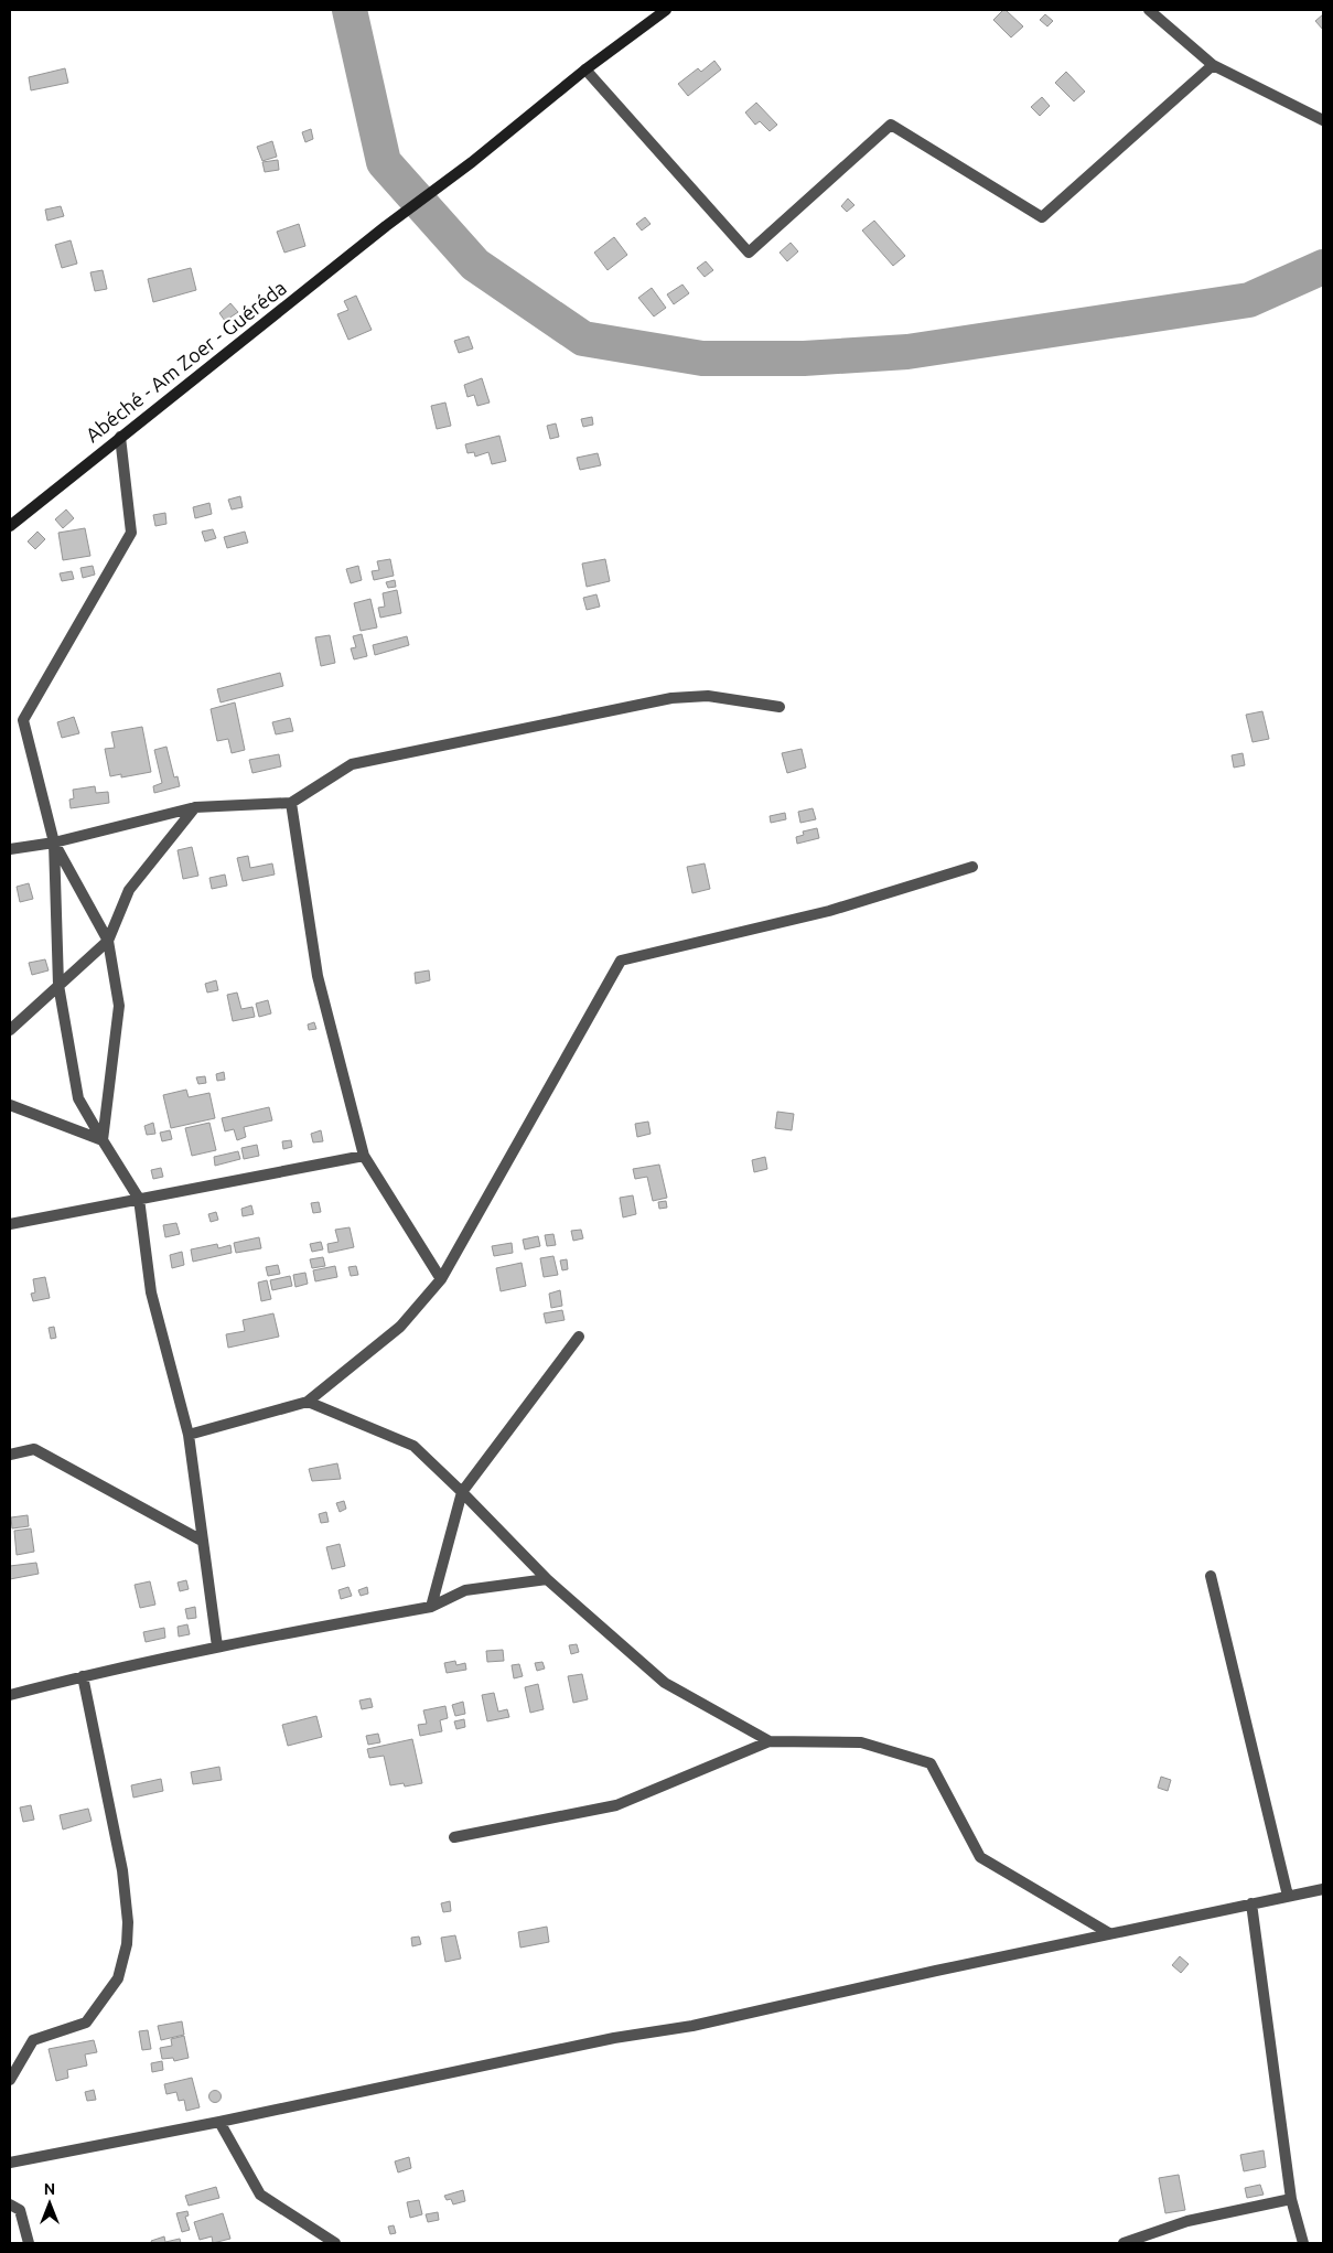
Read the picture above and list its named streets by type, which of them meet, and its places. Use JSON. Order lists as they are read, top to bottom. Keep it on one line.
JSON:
{"streets":{"main road":["Abéché - Am Zoer - Guéréda"]},"north":"top"}
